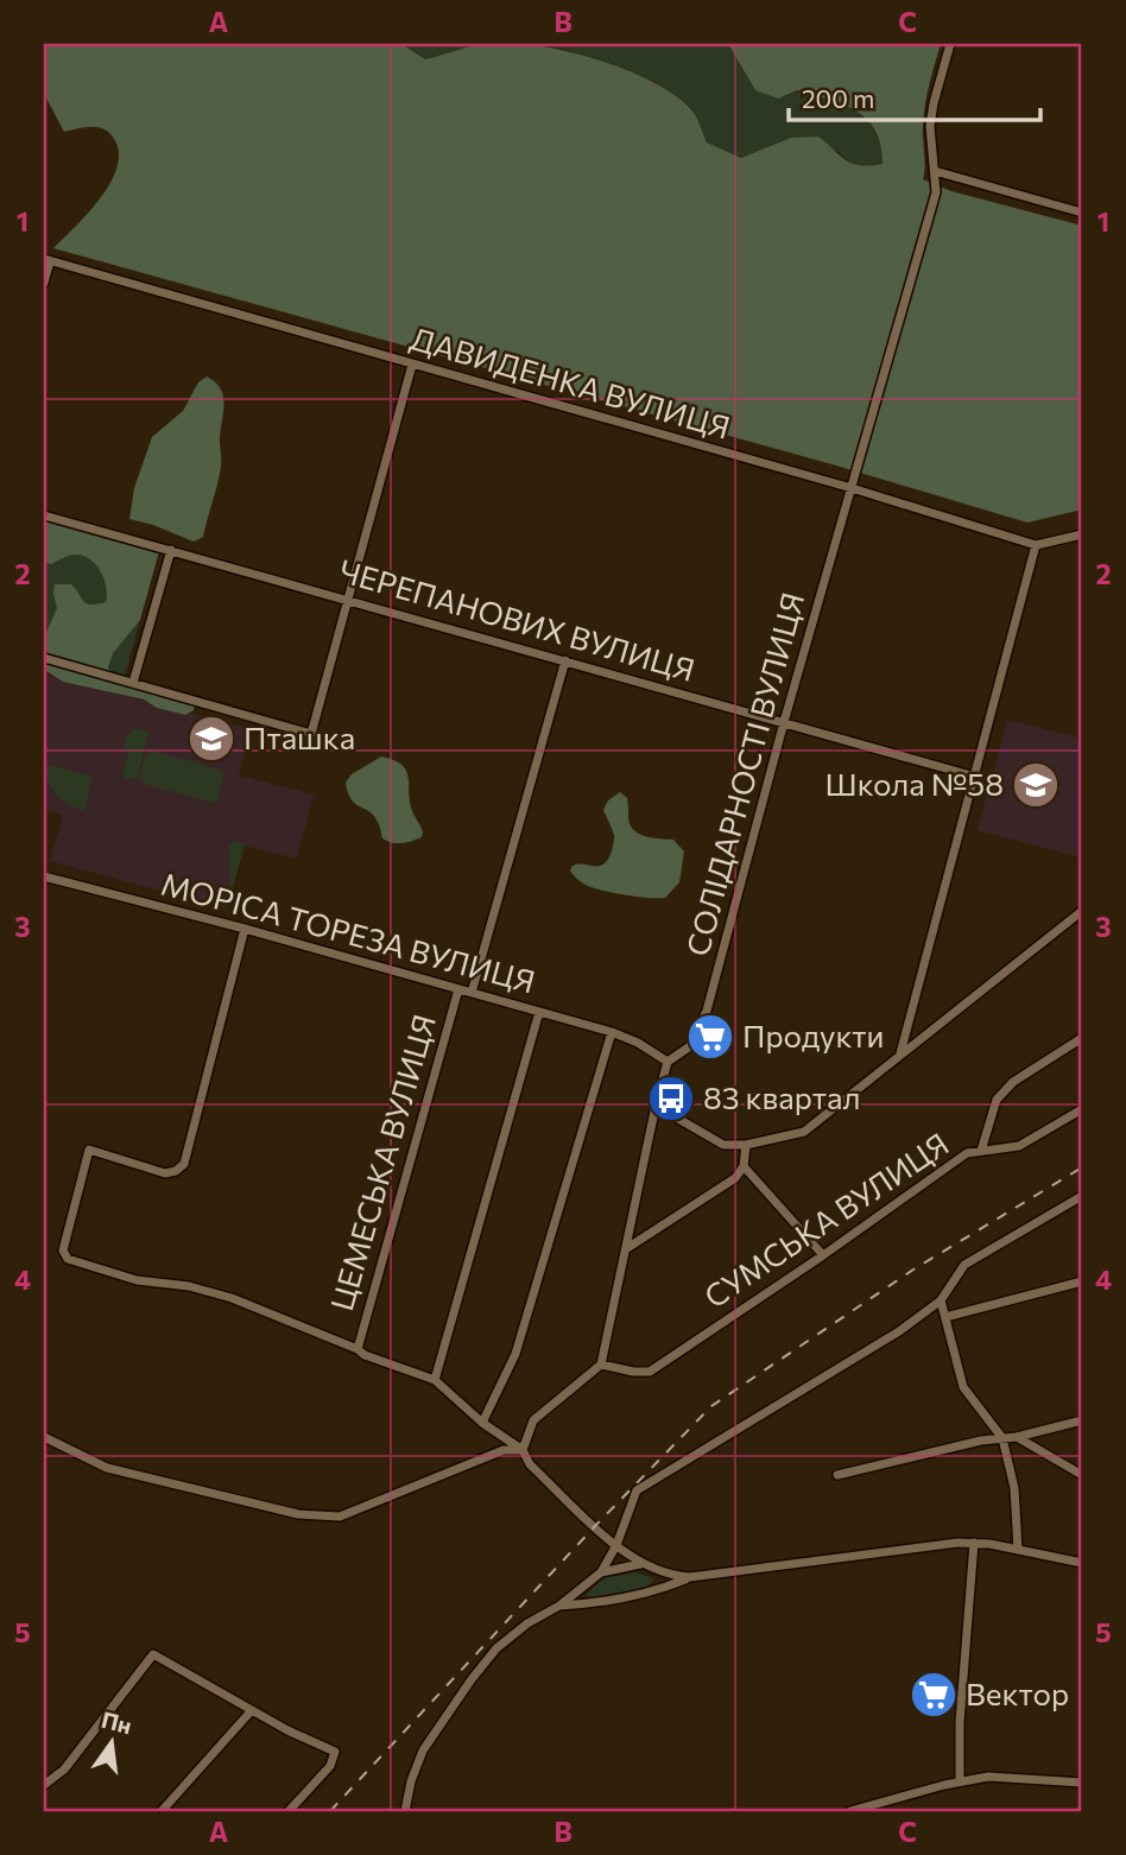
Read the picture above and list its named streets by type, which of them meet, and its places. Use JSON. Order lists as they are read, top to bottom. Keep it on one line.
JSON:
{"streets":{"street":["ДАВИДЕНКА ВУЛИЦЯ","ЧЕРЕПАНОВИХ ВУЛИЦЯ","СОЛІДАРНОСТІ ВУЛИЦЯ","МОРІСА ТОРЕЗА ВУЛИЦЯ","ЦЕМЕСЬКА ВУЛИЦЯ","СУМСЬКА ВУЛИЦЯ"]},"crossings":[["ДАВИДЕНКА ВУЛИЦЯ","СОЛІДАРНОСТІ ВУЛИЦЯ"],["ЧЕРЕПАНОВИХ ВУЛИЦЯ","СОЛІДАРНОСТІ ВУЛИЦЯ"],["СОЛІДАРНОСТІ ВУЛИЦЯ","МОРІСА ТОРЕЗА ВУЛИЦЯ"],["МОРІСА ТОРЕЗА ВУЛИЦЯ","ЦЕМЕСЬКА ВУЛИЦЯ"]],"places":{"school or university":["Пташка","Школа №58"],"supermarket":["Продукти","Вектор"],"bus stop":["83 квартал"]},"scale_bar":"200 m","north":"top","grid":{"columns":["A","B","C"],"rows":["1","2","3","4","5"]}}
